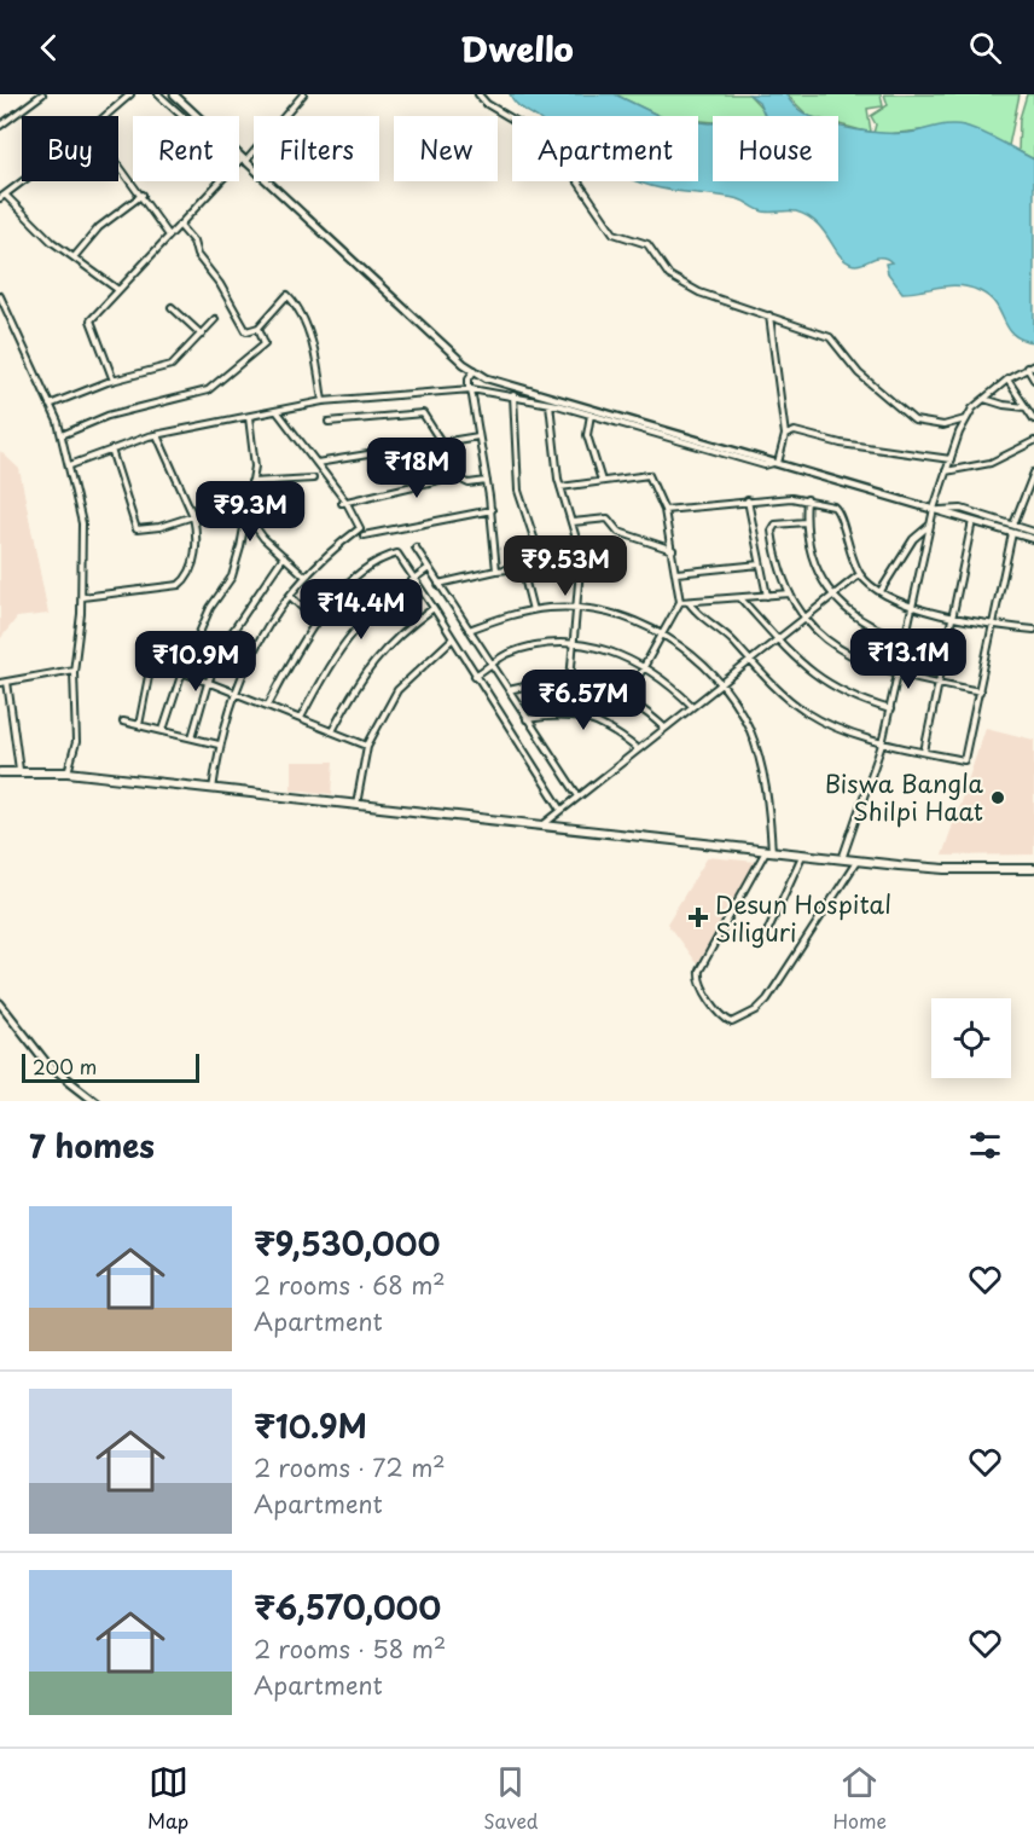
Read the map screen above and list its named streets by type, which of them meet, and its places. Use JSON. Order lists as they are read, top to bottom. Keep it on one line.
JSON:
{"places":{"other":["Biswa Bangla Shilpi Haat"],"health":["Desun Hospital Siliguri"]},"scale_bar":"200 m","page":{"header":"Dwello","chip":["Buy","Rent","Filters","New","Apartment","House"],"price":["₹18M","₹9.3M","₹9.53M","₹14.4M","₹13.1M","₹10.9M","₹6.57M"],"scale":"200 m","heading":"7 homes","list":[{"name":"₹9,530,000","note":"2 rooms · 68 m² · Apartment"},{"name":"₹10.9M","note":"2 rooms · 72 m² · Apartment"},{"name":"₹6,570,000","note":"2 rooms · 58 m² · Apartment"}],"tabs":["Map","Saved","Home"]}}
